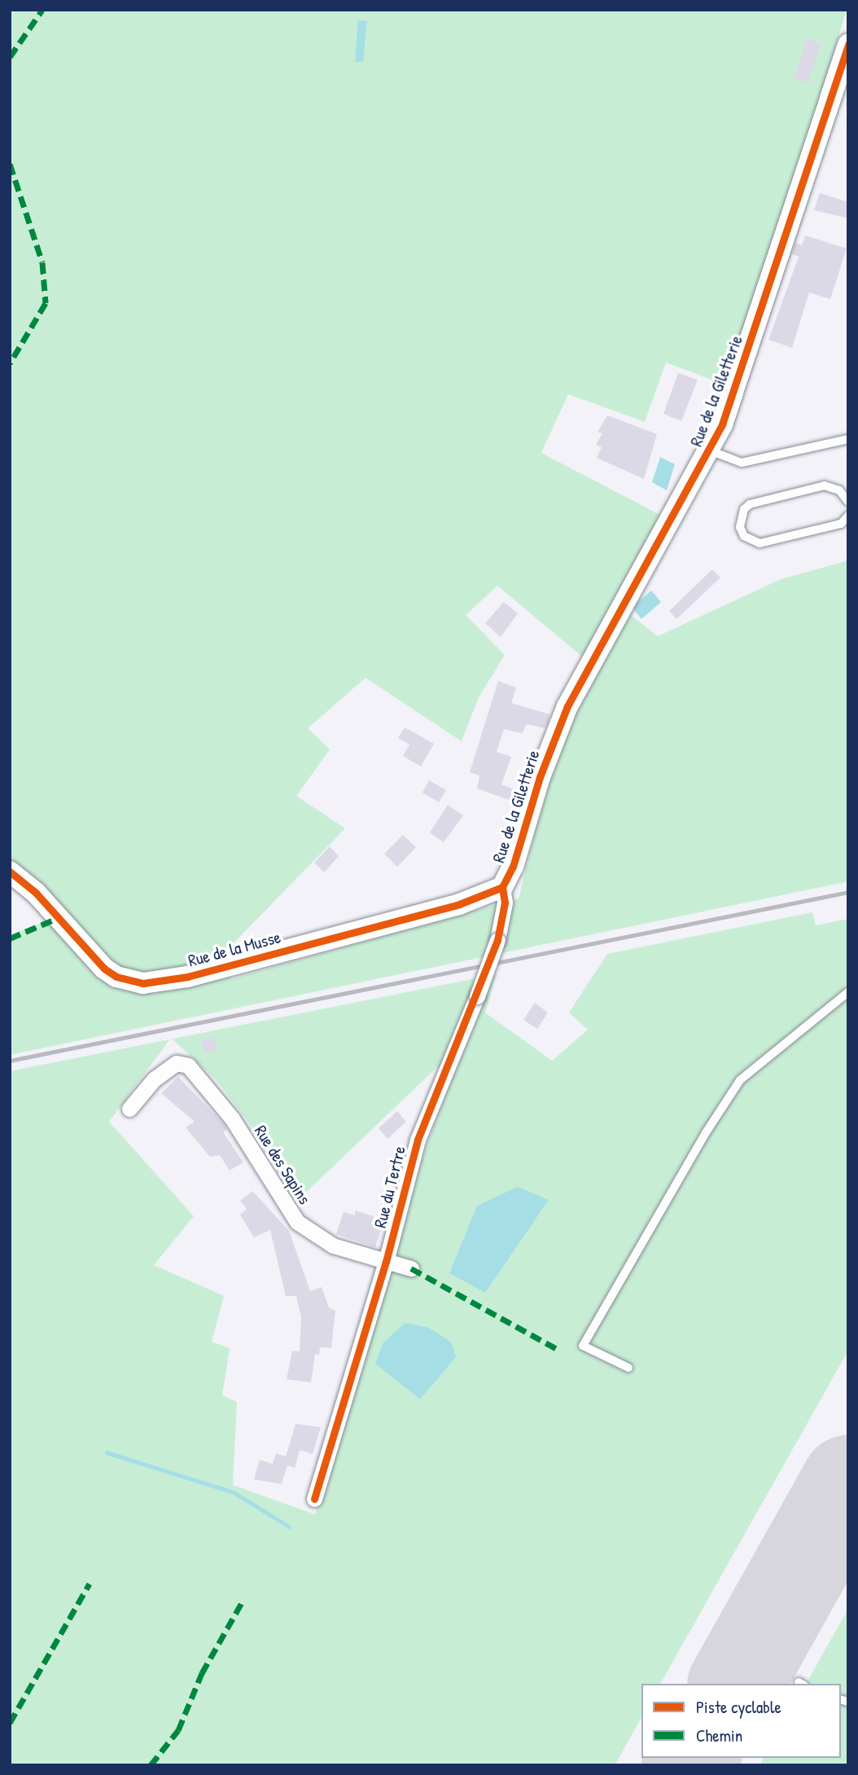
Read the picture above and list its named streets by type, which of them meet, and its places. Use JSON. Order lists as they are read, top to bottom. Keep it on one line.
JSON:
{"streets":{"street":["Rue de la Giletterie","Rue de la Musse","Rue des Sapins","Rue du Tertre"]},"crossings":[["Rue de la Giletterie","Rue de la Musse"],["Rue de la Giletterie","Rue du Tertre"],["Rue de la Musse","Rue du Tertre"],["Rue des Sapins","Rue du Tertre"]],"legend":["Piste cyclable","Chemin"]}
